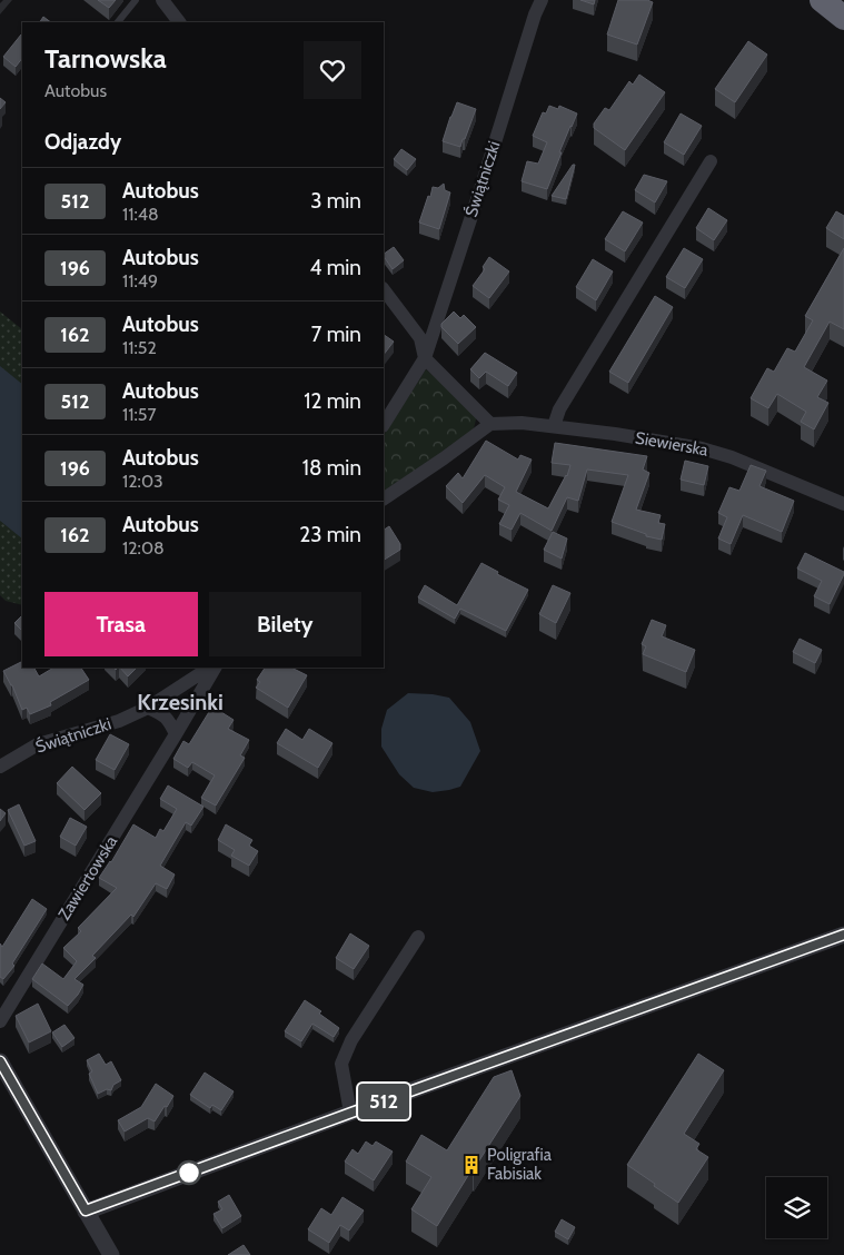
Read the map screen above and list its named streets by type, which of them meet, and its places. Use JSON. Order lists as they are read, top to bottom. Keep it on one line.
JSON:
{"streets":{"street":["Świątniczki","Siewierska","Zawiertowska"]},"crossings":[["Świątniczki","Zawiertowska"]],"districts":["Krzesinki"],"places":{"building":["Poligrafia Fabisiak"]},"lines":["bus line 512"],"page":{"on_map":"512","heading":[["Tarnowska","Autobus"],"Odjazdy"],"list":[{"mark":"512","name":"Autobus","note":"11:48","value":"3 min"},{"mark":"196","name":"Autobus","note":"11:49","value":"4 min"},{"mark":"162","name":"Autobus","note":"11:52","value":"7 min"},{"mark":"512","name":"Autobus","note":"11:57","value":"12 min"},{"mark":"196","name":"Autobus","note":"12:03","value":"18 min"},{"mark":"162","name":"Autobus","note":"12:08","value":"23 min"}],"buttons":["Trasa","Bilety"]}}
